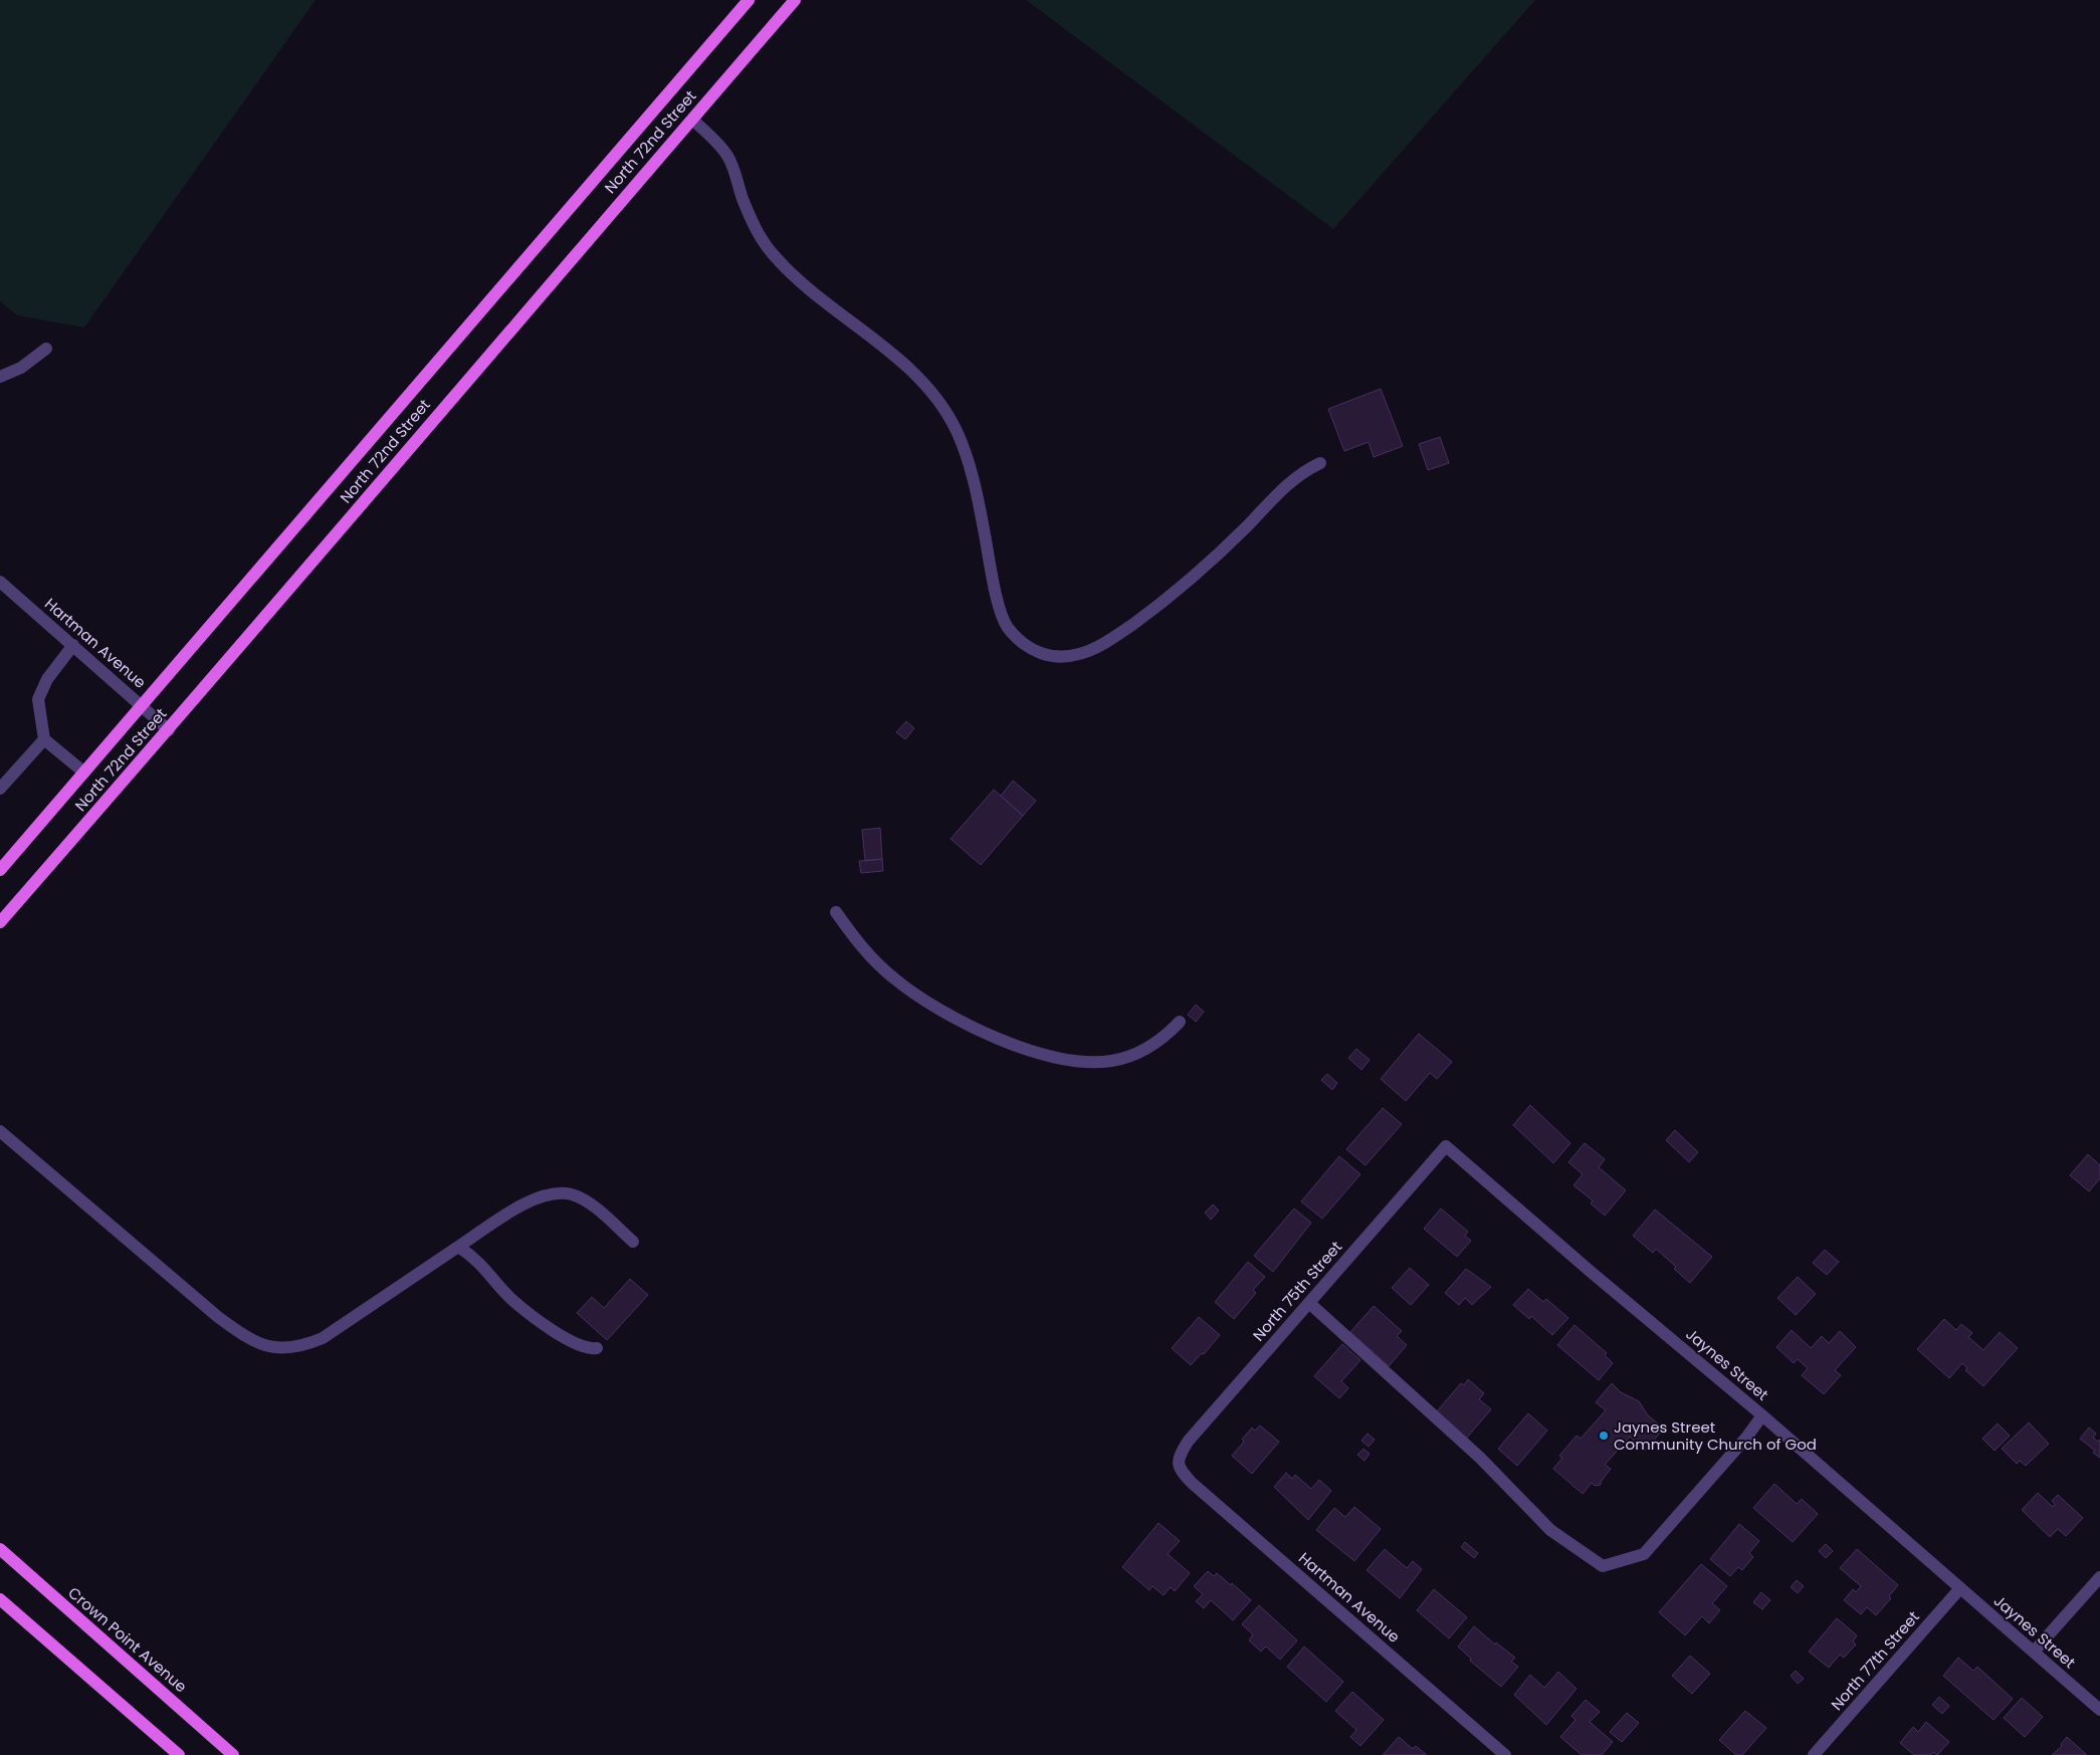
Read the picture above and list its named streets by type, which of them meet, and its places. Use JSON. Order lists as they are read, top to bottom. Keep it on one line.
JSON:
{"streets":{"main road":["North 72nd Street","Crown Point Avenue"],"street":["Hartman Avenue","North 75th Street","Jaynes Street","North 77th Street"]},"crossings":[["North 72nd Street","Hartman Avenue"],["Hartman Avenue","North 75th Street"],["North 75th Street","Jaynes Street"],["Jaynes Street","North 77th Street"]],"places":["Jaynes Street Community Church of God"]}
